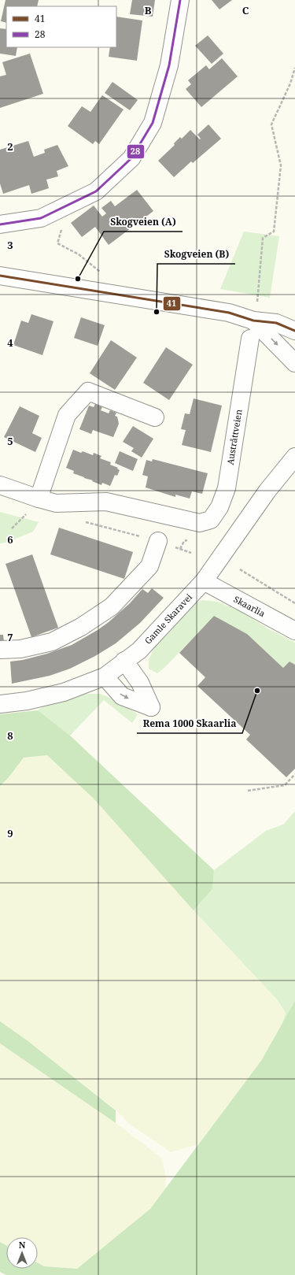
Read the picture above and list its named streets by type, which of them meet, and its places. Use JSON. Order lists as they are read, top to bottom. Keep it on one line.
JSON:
{"streets":{"street":["Austråttveien","Skaarlia","Gamle Skaravei"]},"crossings":[["Skaarlia","Gamle Skaravei"]],"places":["Skogveien (A)","Skogveien (B)","Rema 1000 Skaarlia"],"lines":["transit line 28","transit line 41"],"legend":["41","28"],"north":"top","grid":{"columns":["B","C"],"rows":["2","3","4","5","6","7","8","9"]}}
